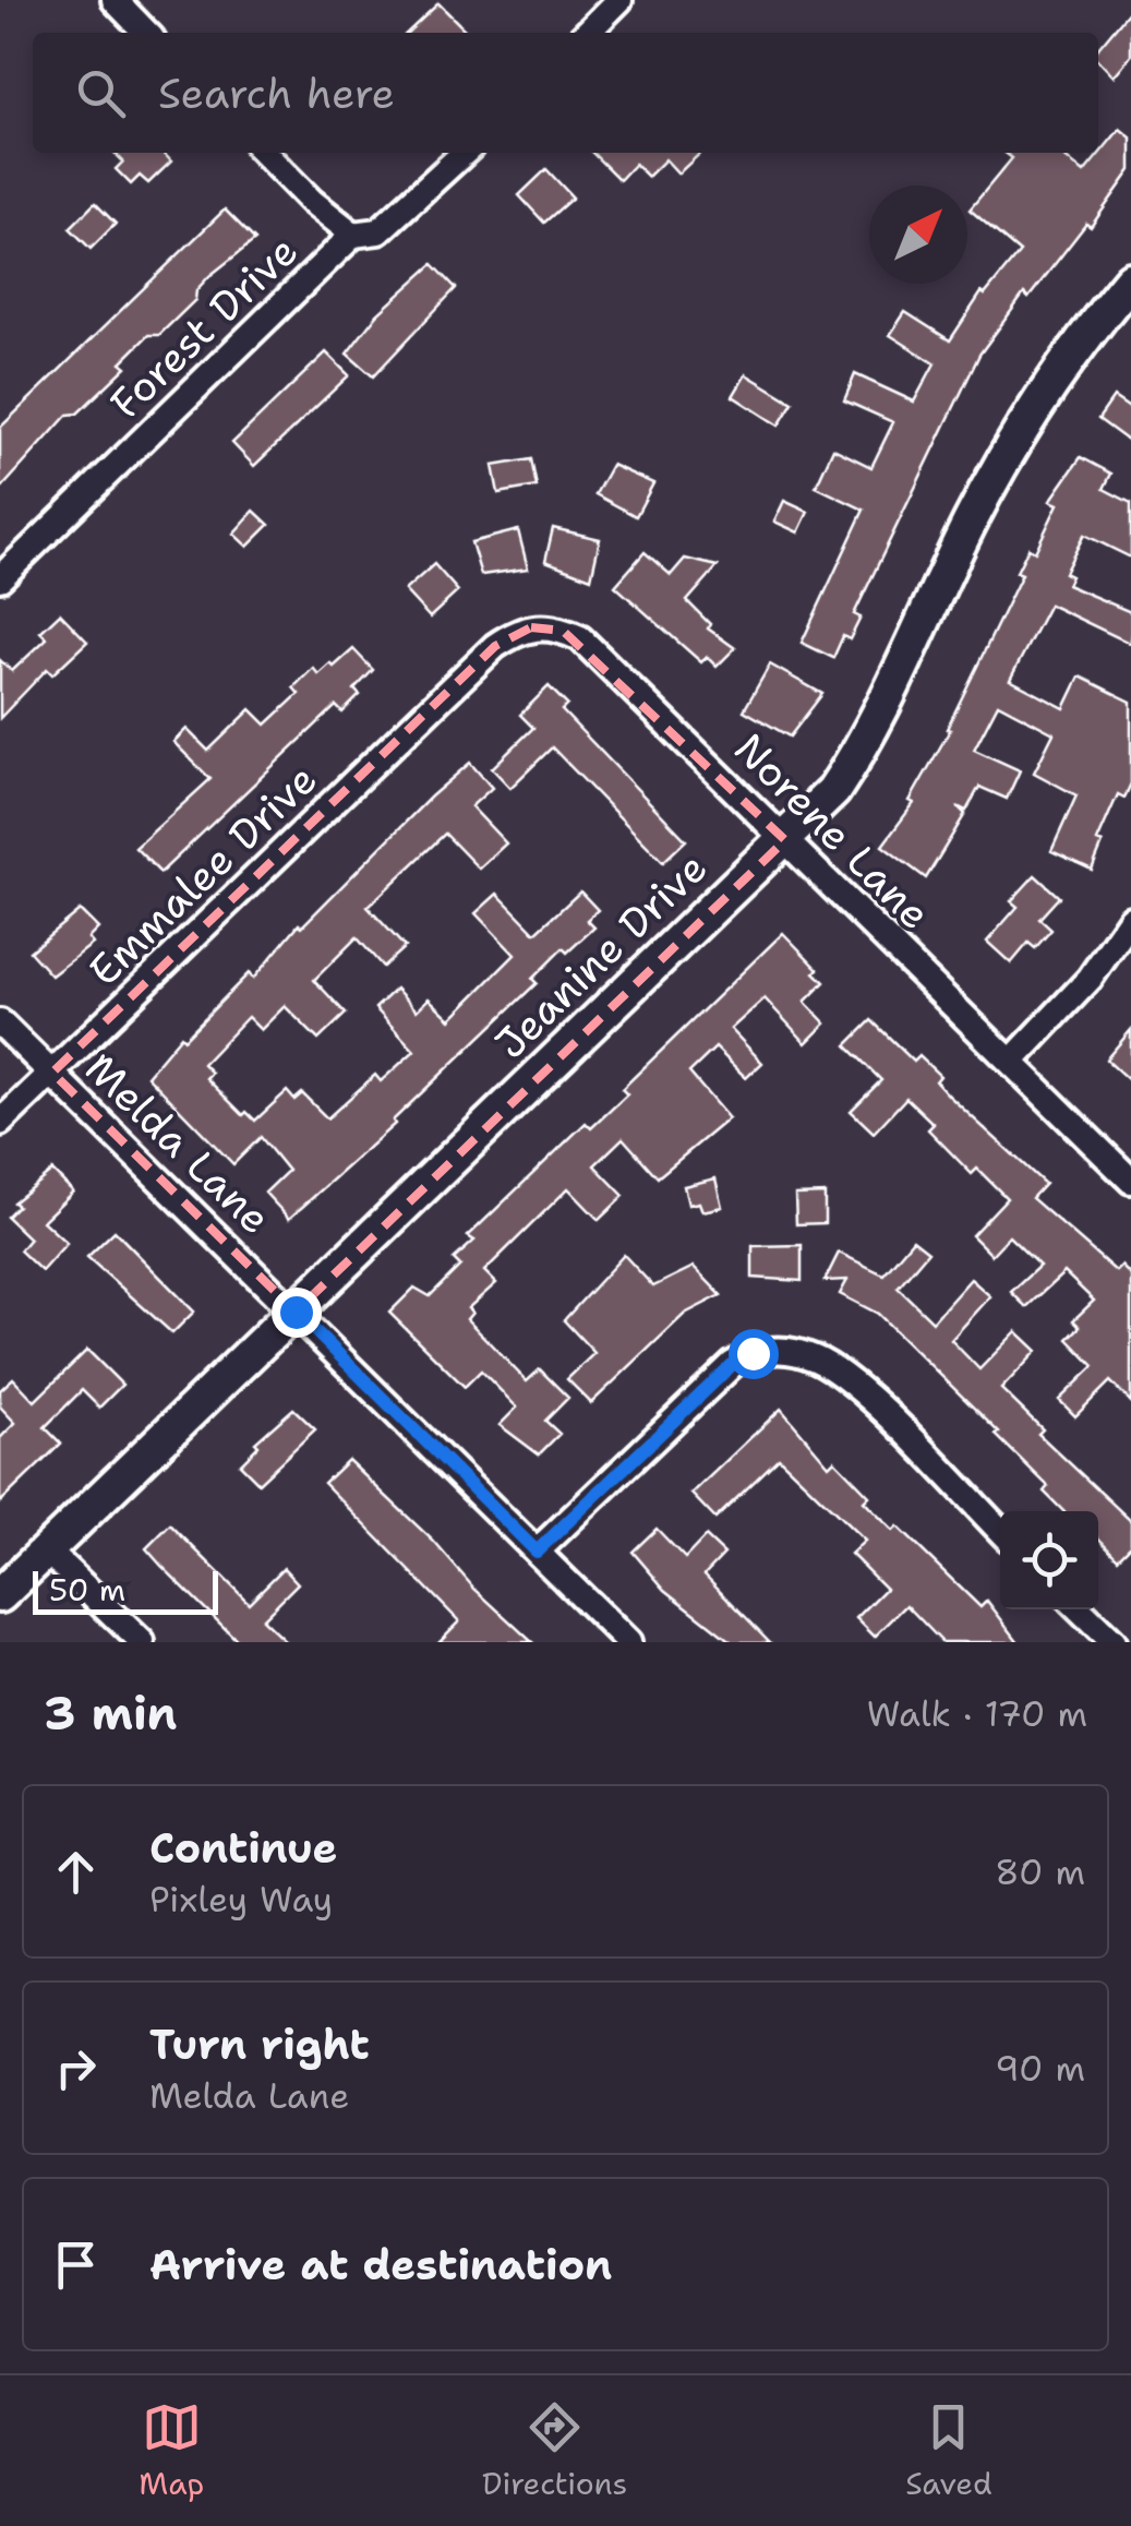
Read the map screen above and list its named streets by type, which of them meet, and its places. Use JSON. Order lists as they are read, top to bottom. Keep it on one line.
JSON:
{"streets":{"street":["Forest Drive","Norene Lane","Emmalee Drive","Jeanine Drive","Melda Lane"]},"crossings":[["Norene Lane","Emmalee Drive"],["Norene Lane","Jeanine Drive"],["Emmalee Drive","Melda Lane"],["Jeanine Drive","Melda Lane"]],"scale_bar":"50 m","north":"top right","page":{"search":"Search here","scale":"50 m","heading":["3 min","Walk · 170 m"],"list":[["Continue","Pixley Way","80 m"],["Turn right","Melda Lane","90 m"],"Arrive at destination"],"nav":["Map","Directions","Saved"]}}
